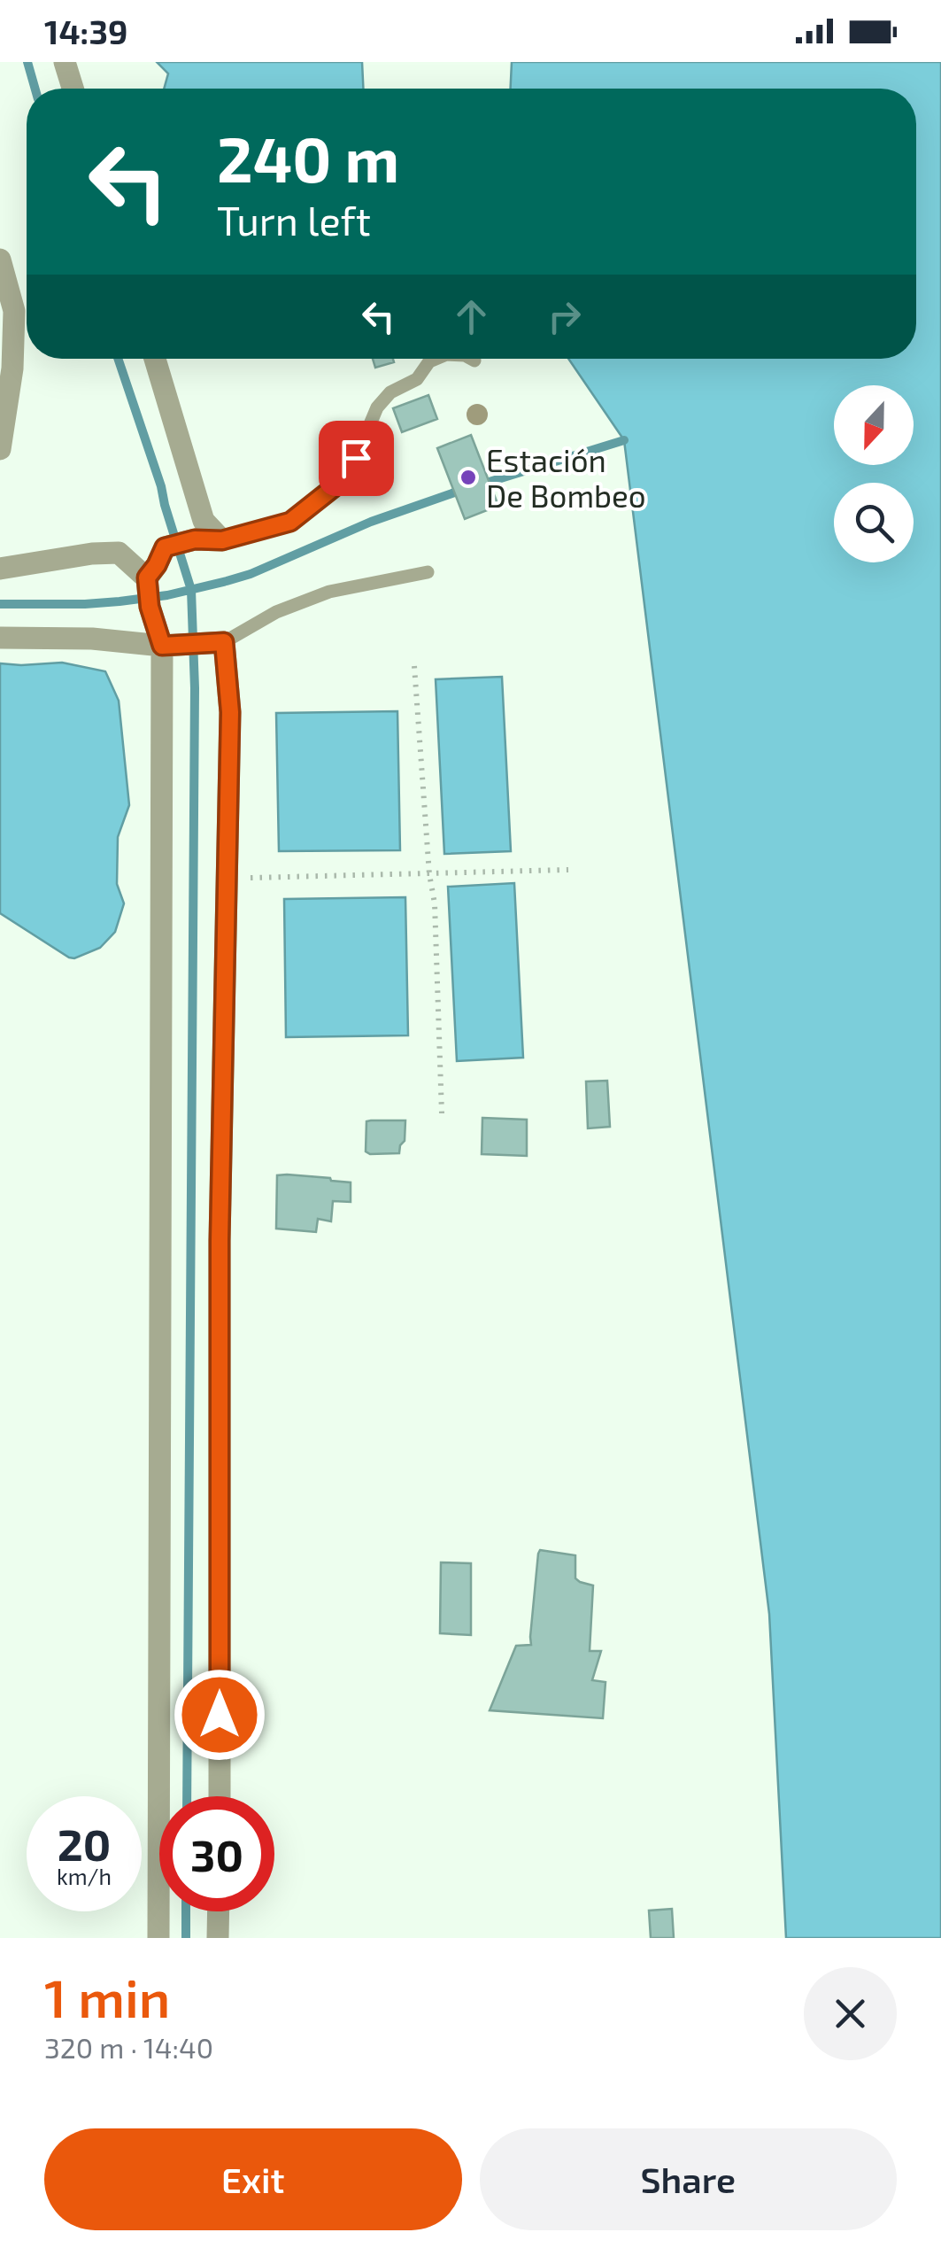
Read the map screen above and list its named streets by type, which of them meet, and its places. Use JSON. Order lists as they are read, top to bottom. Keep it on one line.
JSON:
{"places":["Estación De Bombeo"],"north":"bottom","page":{"status":"14:39","turn":["240 m","Turn left"],"speed":"20 km/h","limit":"30","heading":["1 min","320 m · 14:40"],"buttons":["Exit","Share"]}}
